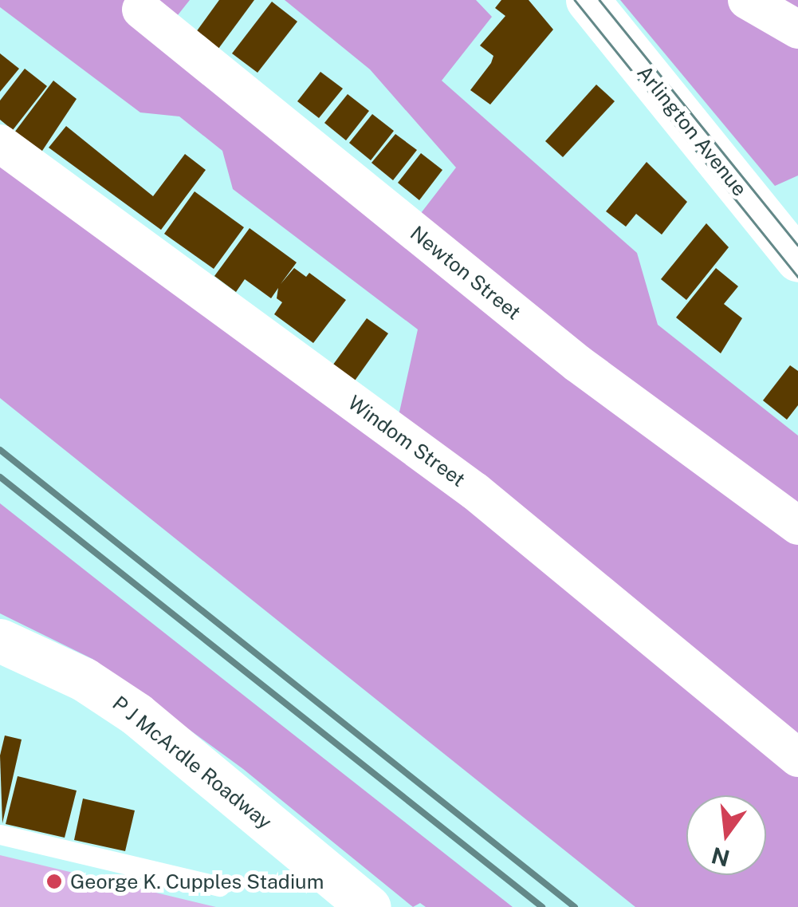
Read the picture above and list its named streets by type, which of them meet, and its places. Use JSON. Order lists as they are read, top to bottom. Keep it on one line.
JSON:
{"streets":{"main road":["Arlington Avenue","P J McArdle Roadway"],"street":["Newton Street","Windom Street"]},"places":["George K. Cupples Stadium"],"north":"bottom"}
